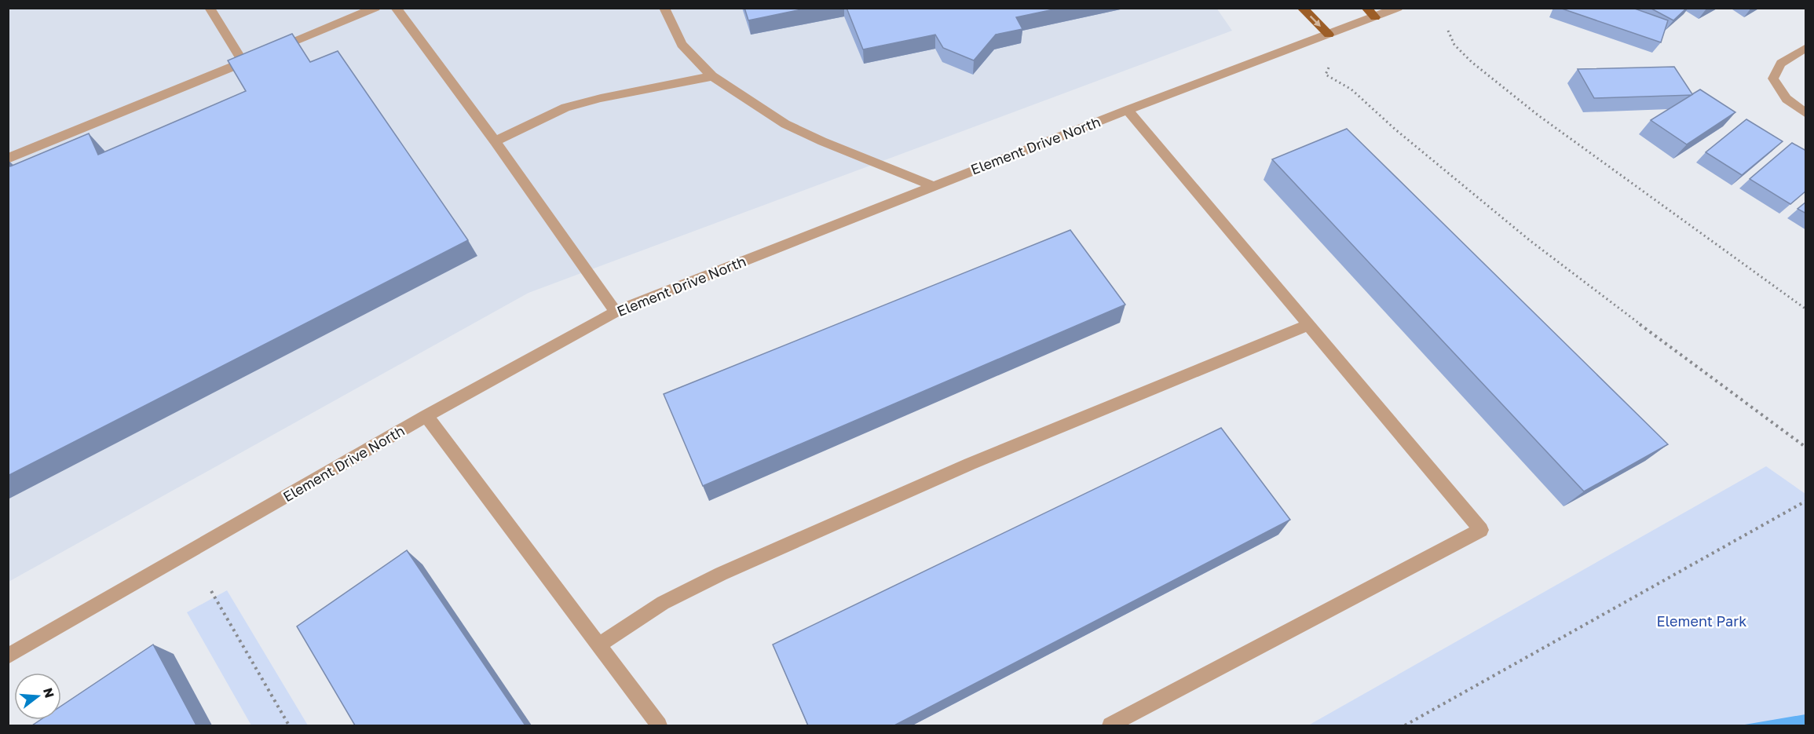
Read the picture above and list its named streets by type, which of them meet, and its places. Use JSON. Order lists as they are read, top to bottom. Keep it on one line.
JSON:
{"streets":{"street":["Element Drive North"]},"parks":["Element Park"],"north":"right"}
